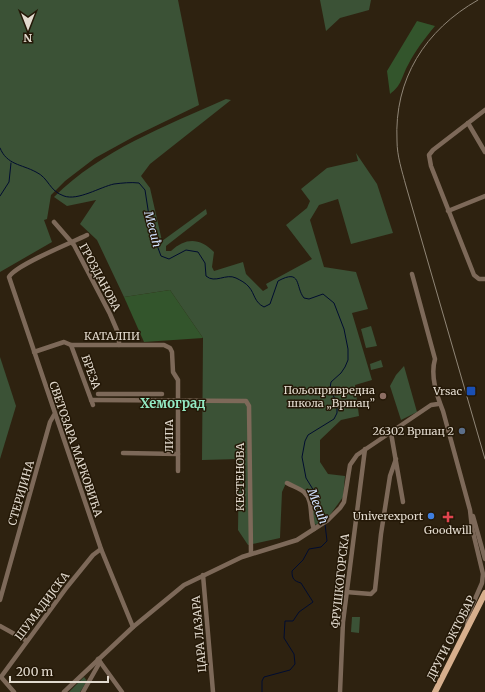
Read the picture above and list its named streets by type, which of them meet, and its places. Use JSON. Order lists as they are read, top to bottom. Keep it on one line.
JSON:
{"streets":{"main road":["ДРУГИ ОКТОБАР"],"street":["ГРОЗДАНОВА","КАТАЛПИ","БРЕЗА","ЛИПА","СВЕТОЗАРА МАРКОВИЋА","КЕСТЕНОВА","СТЕРИЈИНА","ФРУШКОГОРСКА","ШУМАДИЈСКА","ЦАРА ЛАЗАРА"]},"crossings":[["ГРОЗДАНОВА","КАТАЛПИ"],["ГРОЗДАНОВА","СВЕТОЗАРА МАРКОВИЋА"],["КАТАЛПИ","БРЕЗА"],["КАТАЛПИ","ЛИПА"],["КАТАЛПИ","СВЕТОЗАРА МАРКОВИЋА"],["ЛИПА","КЕСТЕНОВА"],["СВЕТОЗАРА МАРКОВИЋА","СТЕРИЈИНА"],["СВЕТОЗАРА МАРКОВИЋА","ШУМАДИЈСКА"]],"districts":["Хемоград"],"water":["Месић"],"places":{"transit":["Vrsac"],"other":["Пољопривредна школа „Вршац”","26302 Вршац 2","Univerexport"],"health":["Goodwill"]},"scale_bar":"200 m","north":"bottom"}
